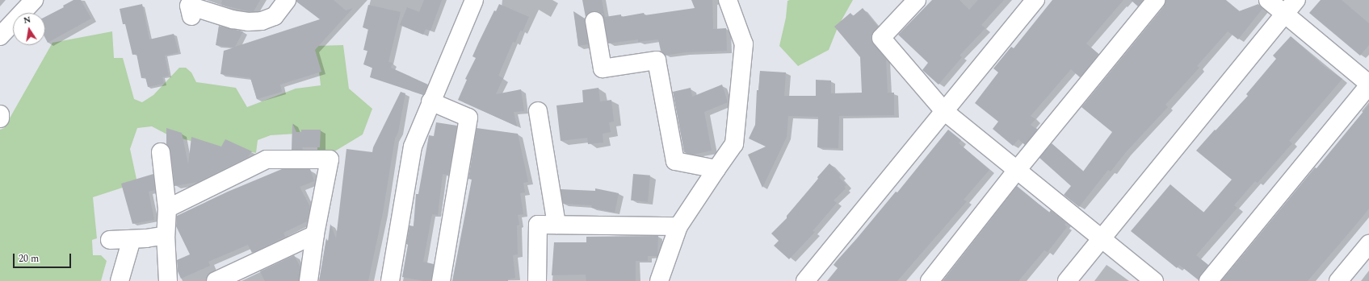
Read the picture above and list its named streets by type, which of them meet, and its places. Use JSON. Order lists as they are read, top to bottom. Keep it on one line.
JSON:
{"scale_bar":"20 m","north":"top"}
